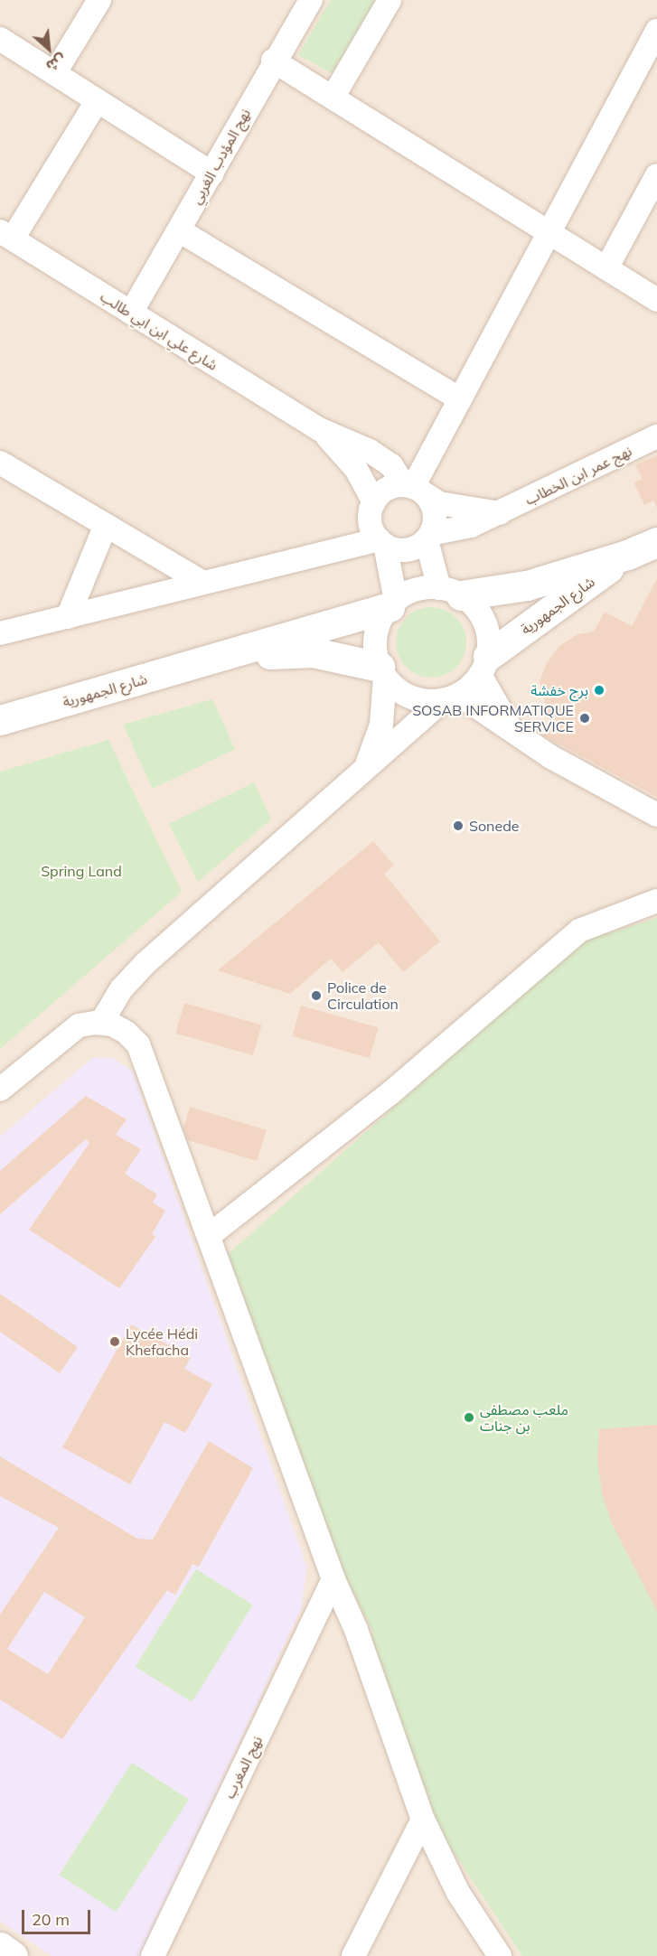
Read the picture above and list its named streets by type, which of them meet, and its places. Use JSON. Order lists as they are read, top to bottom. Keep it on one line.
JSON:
{"streets":{"street":["نهج المؤدب الغربي","شارع علي ابن ابي طالب","نهج عمر ابن الخطاب","شارع الجمهورية","نهج المغرب"]},"crossings":[["نهج المؤدب الغربي","شارع علي ابن ابي طالب"],["شارع علي ابن ابي طالب","نهج عمر ابن الخطاب"],["شارع علي ابن ابي طالب","شارع الجمهورية"]],"parks":["Spring Land"],"places":["برج خفشة","SOSAB INFORMATIQUE SERVICE","Sonede","Police de Circulation","Lycée Hédi Khefacha","ملعب مصطفى بن جنات"],"scale_bar":"20 m","north":"bottom right"}
